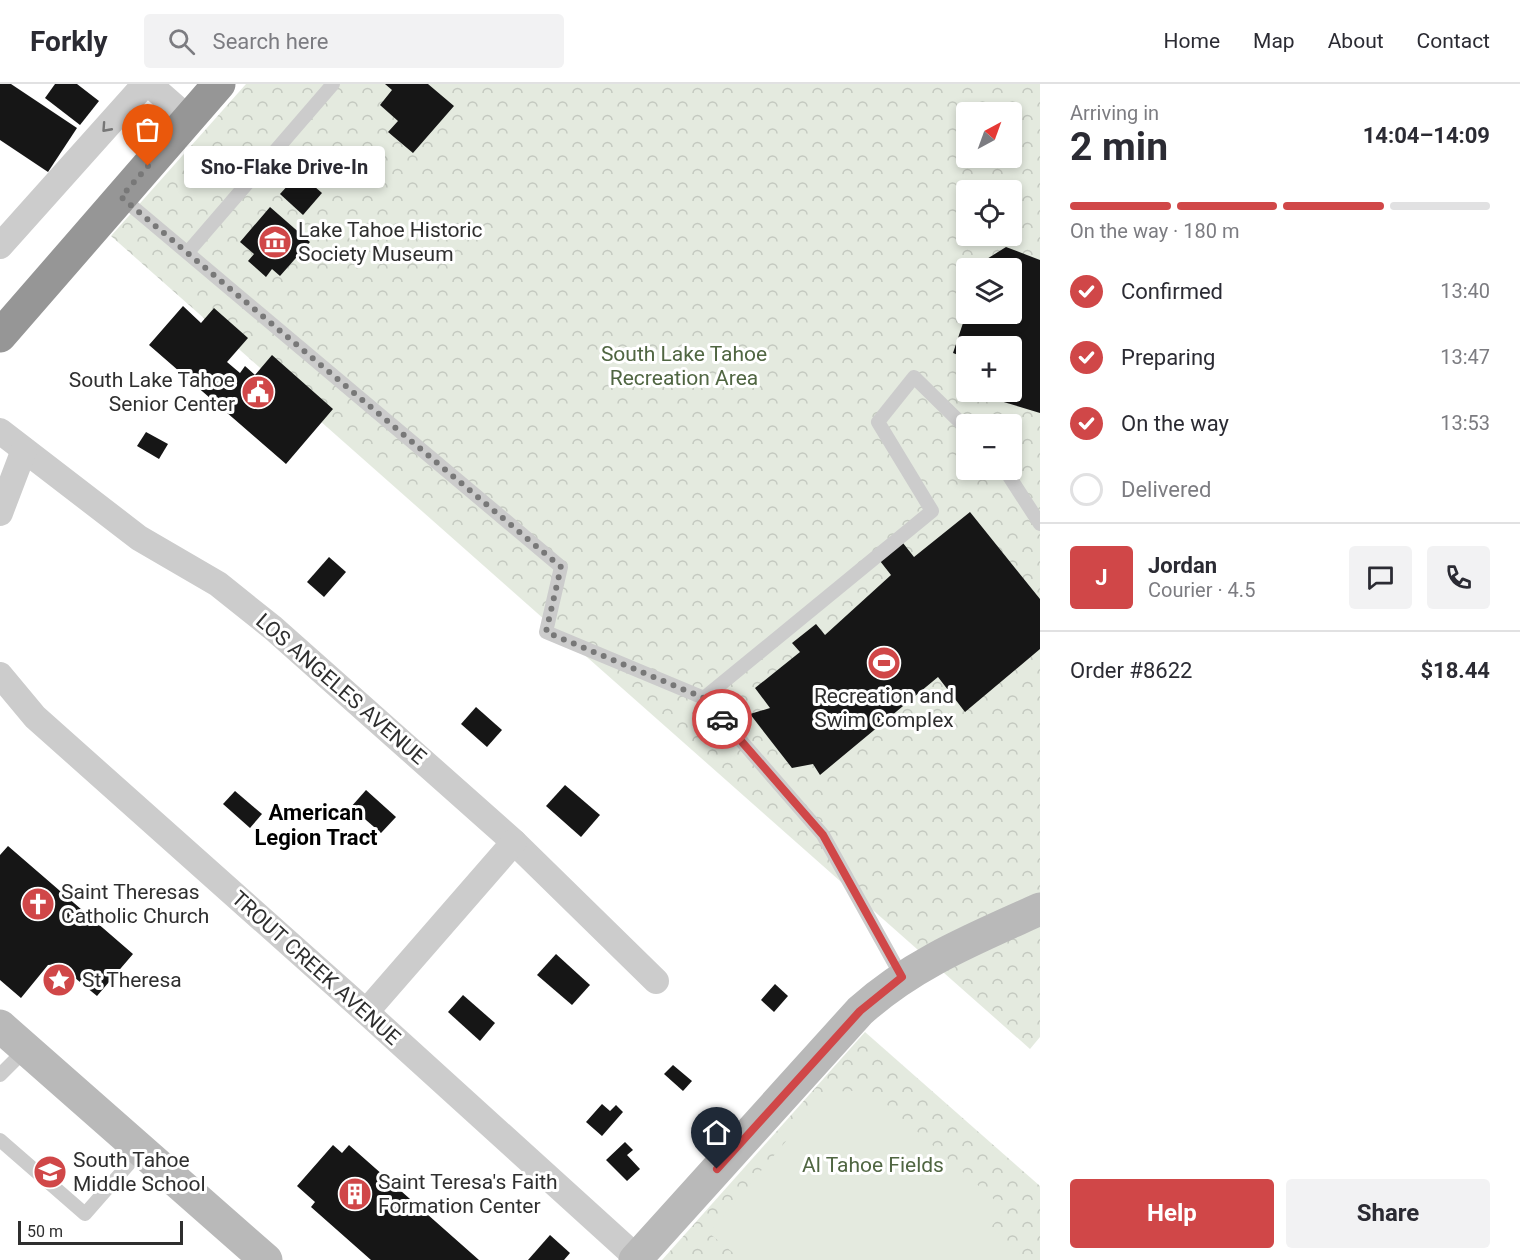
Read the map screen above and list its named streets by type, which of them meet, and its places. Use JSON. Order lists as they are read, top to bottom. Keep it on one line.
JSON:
{"streets":{"street":["LOS ANGELES AVENUE","TROUT CREEK AVENUE"]},"districts":["American Legion Tract"],"parks":["South Lake Tahoe Recreation Area","Al Tahoe Fields"],"places":{"other":["Sno-Flake Drive-In"],"museum":["Lake Tahoe Historic Society Museum"],"public building":["South Lake Tahoe Senior Center"],"sports":["Recreation and Swim Complex"],"church":["Saint Theresas Catholic Church"],"place":["St Theresa"],"school or university":["South Tahoe Middle School"],"building":["Saint Teresa's Faith Formation Center"]},"scale_bar":"50 m","north":"top right","page":{"header":"Forkly","search":"Search here","nav":["Home","Map","About","Contact"],"heading":["2 min","Arriving in","14:04–14:09"],"panel":["Jordan","Courier · 4.5","Order #8622","$18.44"],"map_buttons":["+","−"],"bubble":"Sno-Flake Drive-In","bar":"On the way · 180 m","list":[["Confirmed","13:40"],["Preparing","13:47"],["On the way","13:53"],"Delivered"],"round":"J","buttons":["Help","Share"],"scale":"50 m"}}
